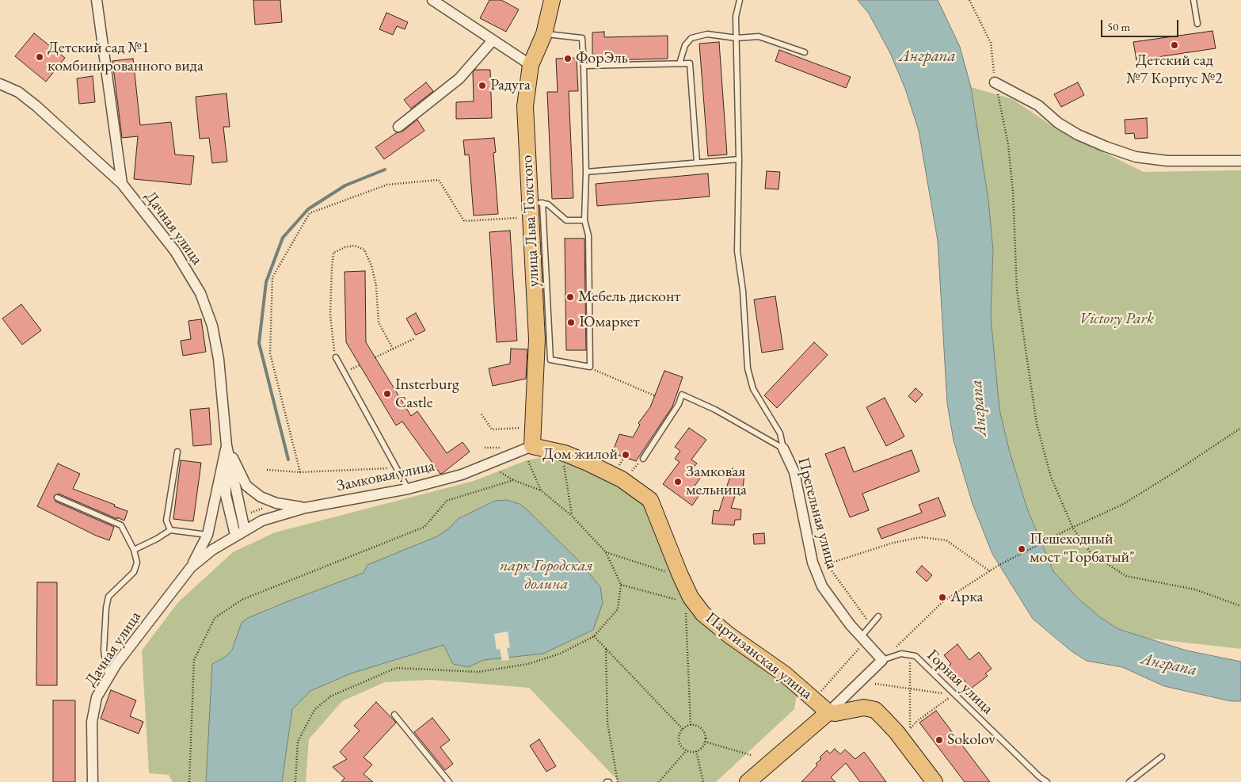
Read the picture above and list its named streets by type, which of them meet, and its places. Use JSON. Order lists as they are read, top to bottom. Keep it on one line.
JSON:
{"streets":{"main road":["улица Льва Толстого","Партизанская улица"],"street":["Дачная улица","Замковая улица","Прегельная улица"],"lane":["Горная улица"]},"crossings":[["улица Льва Толстого","Замковая улица"],["улица Льва Толстого","Партизанская улица"],["Дачная улица","Замковая улица"],["Замковая улица","Партизанская улица"],["Прегельная улица","Горная улица"]],"water":["Анграпа"],"parks":["Victory Park","парк Городская долина"],"places":["Детский сад №7 Корпус №2","Детский сад №1 комбинированного вида","ФорЭль","Радуга","Мебель дисконт","Юмаркет","Insterburg Castle","Дом жилой","Замковая мельница","Пешеходный мост \"Горбатый\"","Арка","Sokolov"],"scale_bar":"50 m"}
